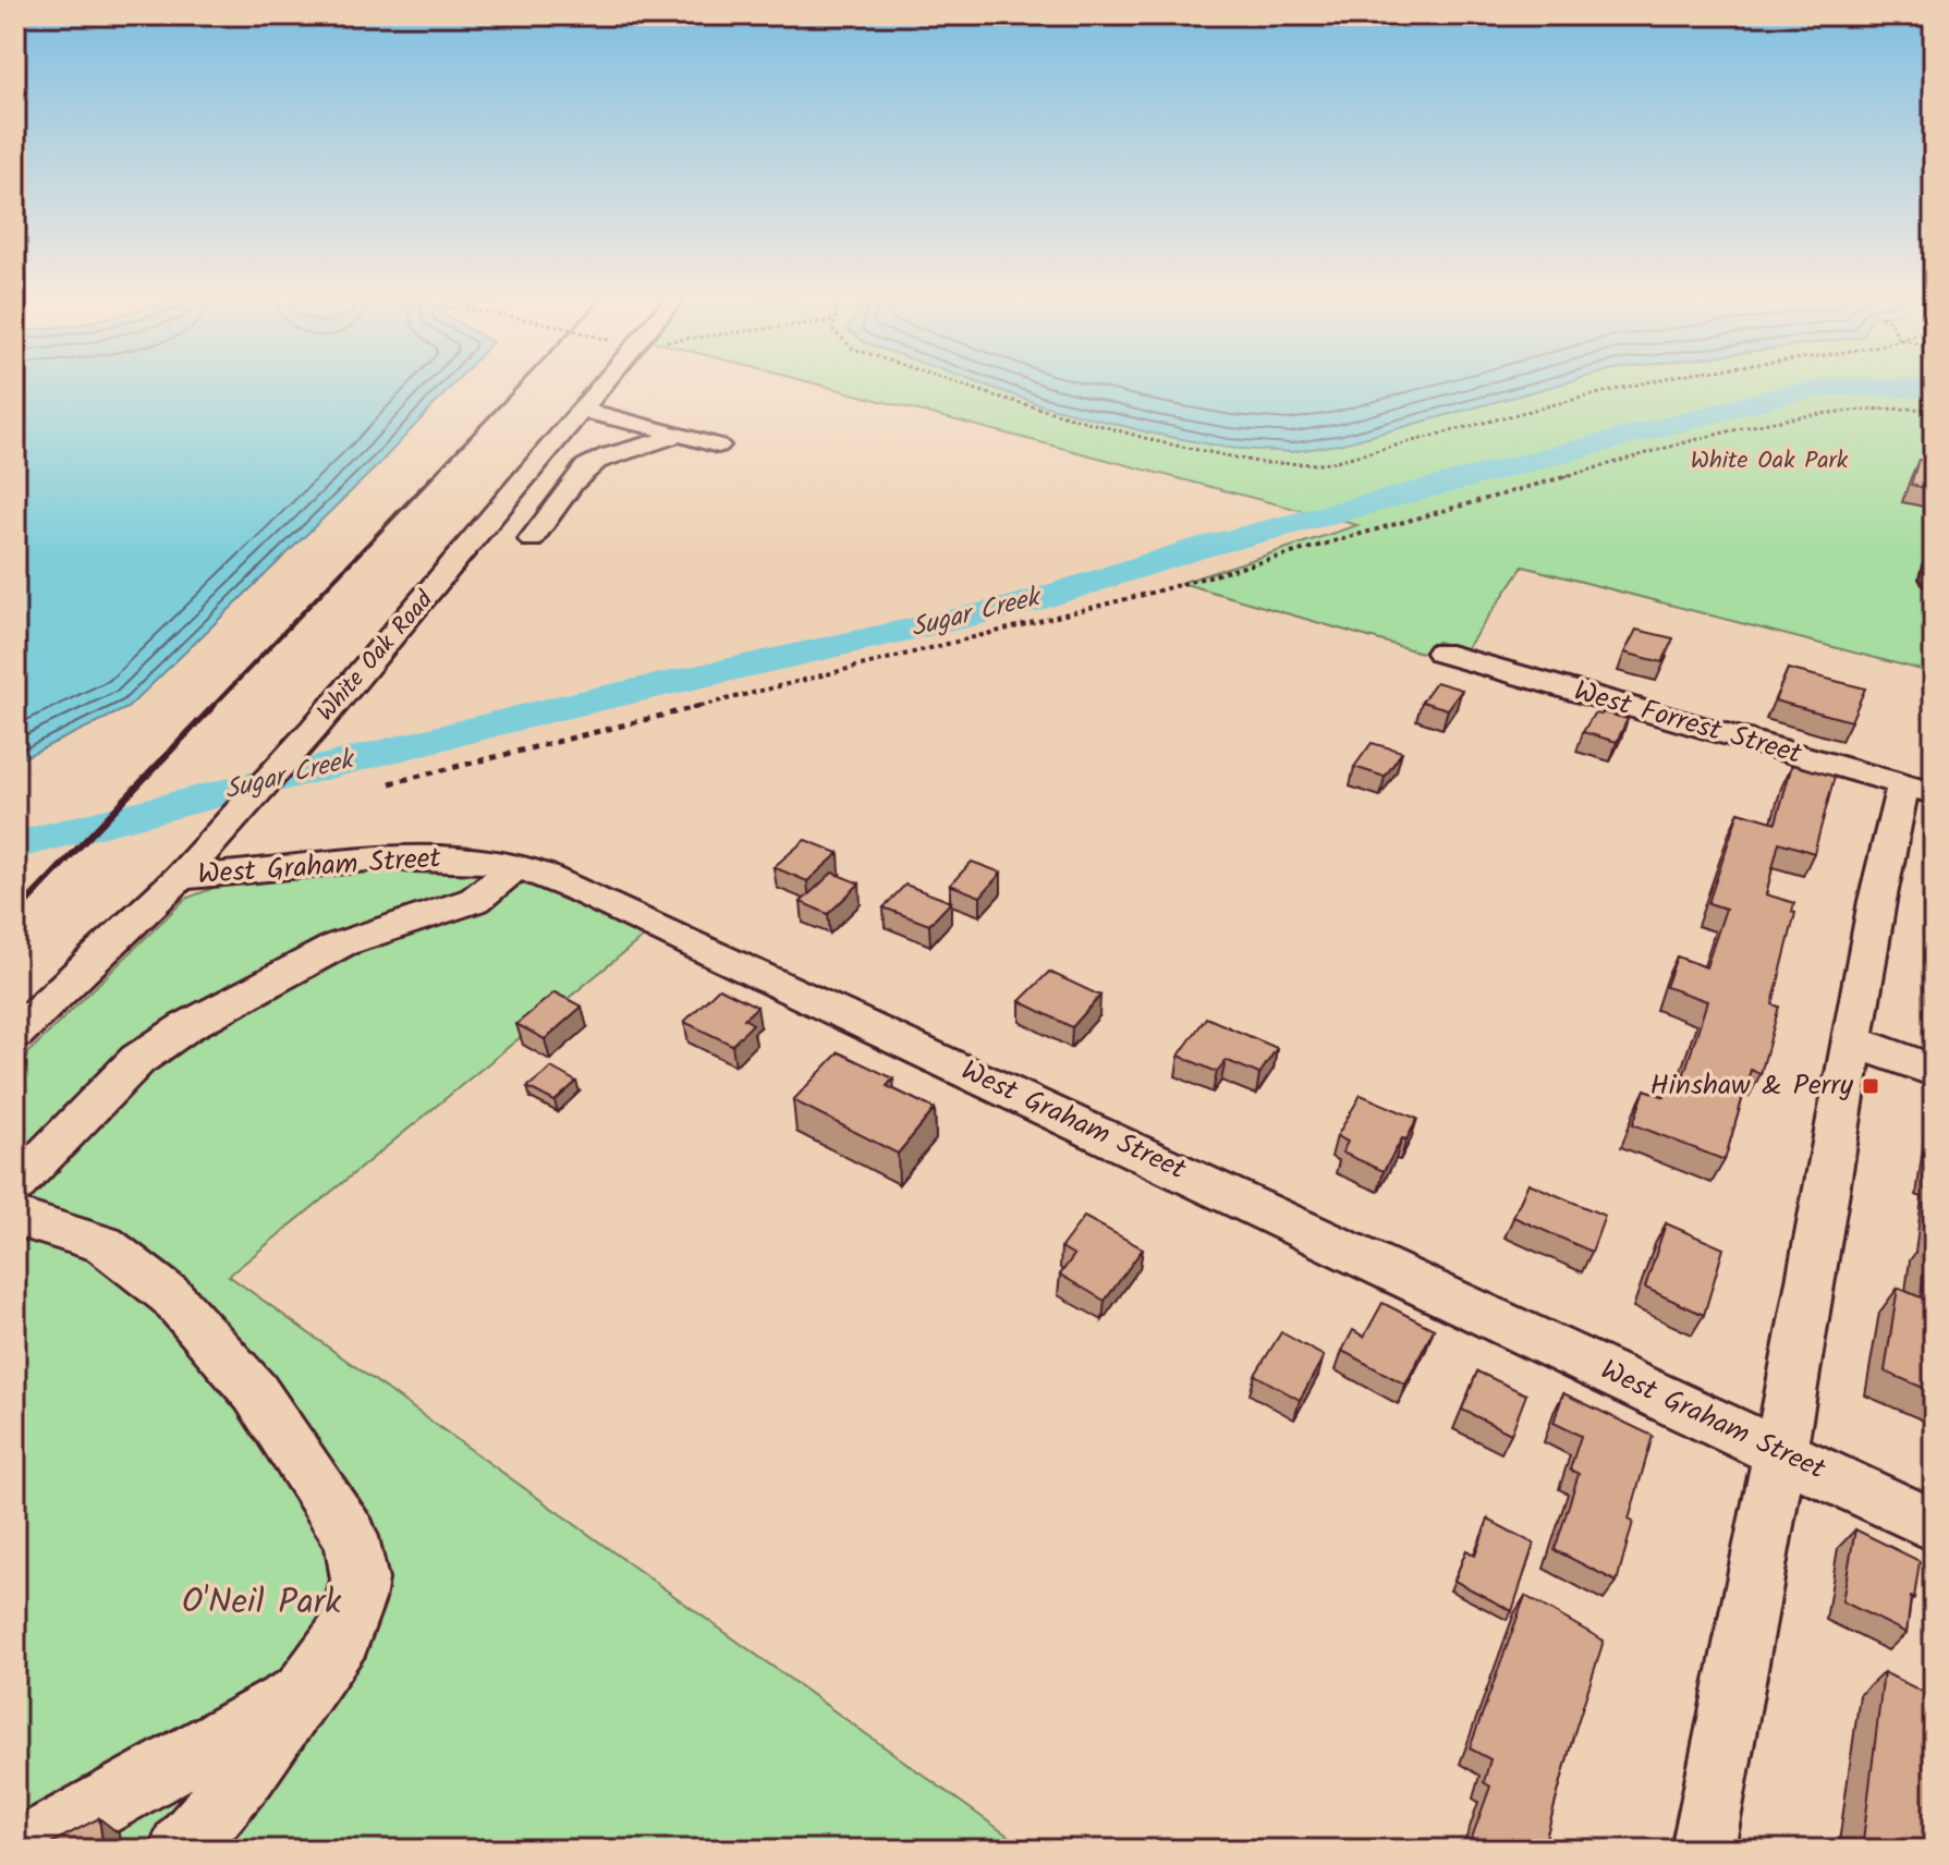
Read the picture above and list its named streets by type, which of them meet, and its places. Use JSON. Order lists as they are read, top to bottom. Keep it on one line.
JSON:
{"streets":{"street":["White Oak Road","West Forrest Street","West Graham Street"]},"crossings":[["White Oak Road","West Graham Street"]],"water":["Sugar Creek"],"parks":["White Oak Park","O'Neil Park"],"places":{"transit":["Hinshaw & Perry"]}}
